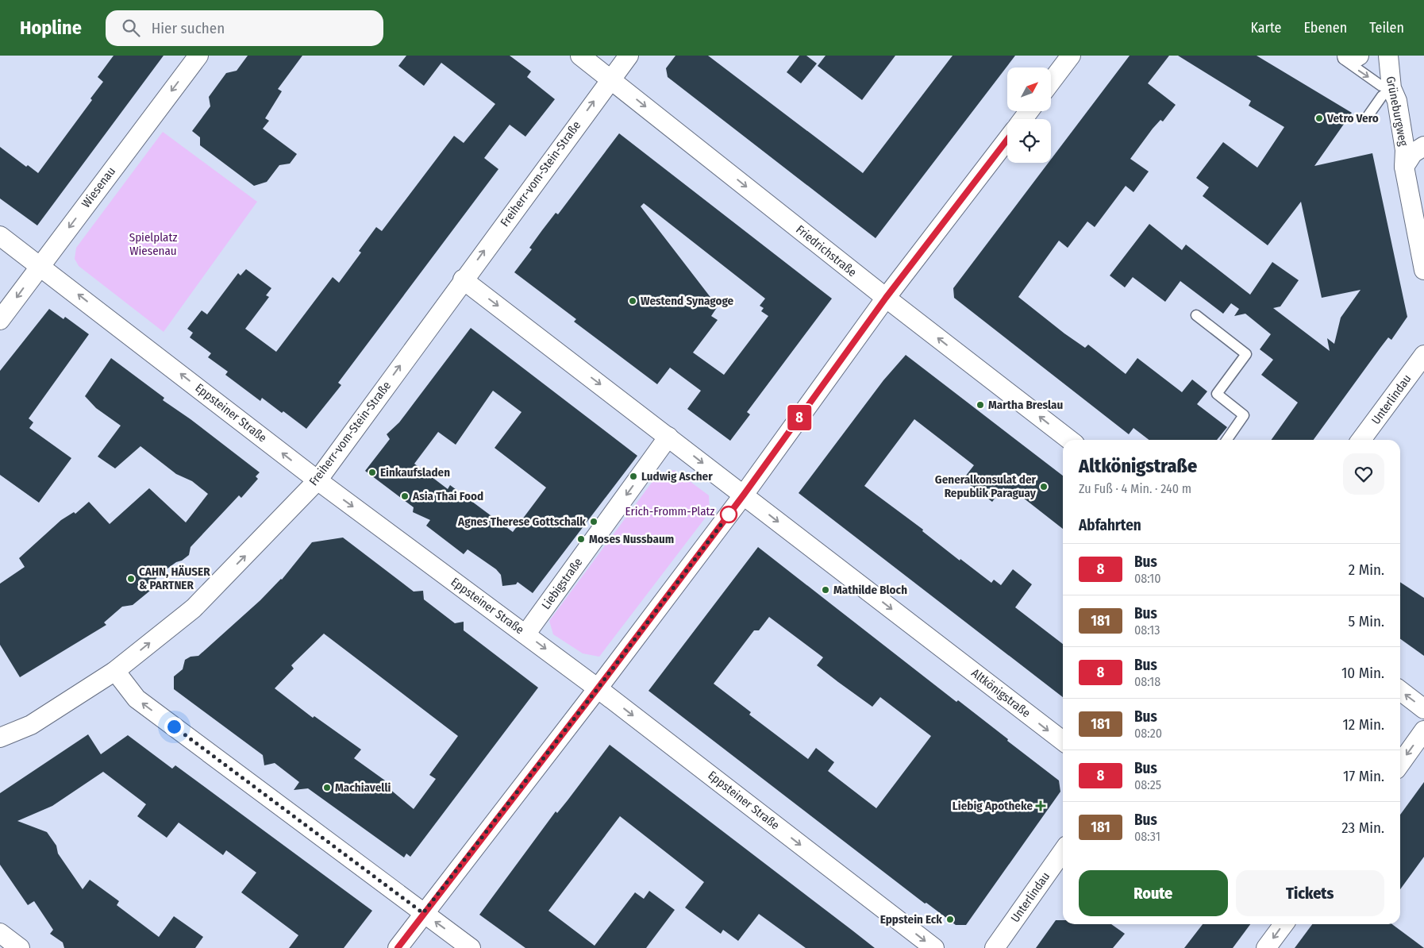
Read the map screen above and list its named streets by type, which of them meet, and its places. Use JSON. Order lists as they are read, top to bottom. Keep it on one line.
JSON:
{"streets":{"street":["Grüneburgweg","Freiherr-vom-Stein-Straße","Wiesenau","Friedrichstraße","Unterlindau","Eppsteiner Straße","Liebigstraße","Altkönigstraße"]},"crossings":[["Freiherr-vom-Stein-Straße","Friedrichstraße"],["Freiherr-vom-Stein-Straße","Eppsteiner Straße"],["Freiherr-vom-Stein-Straße","Altkönigstraße"],["Wiesenau","Eppsteiner Straße"],["Eppsteiner Straße","Liebigstraße"],["Liebigstraße","Altkönigstraße"]],"one_way":["Freiherr-vom-Stein-Straße","Wiesenau","Altkönigstraße"],"parks":["Spielplatz Wiesenau","Erich-Fromm-Platz"],"places":{"other":["Vetro Vero","Westend Synagoge","Martha Breslau","Einkaufsladen","Ludwig Ascher","Generalkonsulat der Republik Paraguay","Asia Thai Food","Agnes Therese Gottschalk","Moses Nussbaum","CAHN, HÄUSER & PARTNER","Mathilde Bloch","Machiavelli","Eppstein Eck"],"health":["Liebig Apotheke"]},"lines":["bus line 8"],"north":"top right","page":{"header":"Hopline","search":"Hier suchen","nav":["Karte","Ebenen","Teilen"],"on_map":"8","heading":[["Altkönigstraße","Zu Fuß · 4 Min. · 240 m"],"Abfahrten"],"list":[{"mark":"8","name":"Bus","note":"08:10","value":"2 Min."},{"mark":"181","name":"Bus","note":"08:13","value":"5 Min."},{"mark":"8","name":"Bus","note":"08:18","value":"10 Min."},{"mark":"181","name":"Bus","note":"08:20","value":"12 Min."},{"mark":"8","name":"Bus","note":"08:25","value":"17 Min."},{"mark":"181","name":"Bus","note":"08:31","value":"23 Min."}],"buttons":["Route","Tickets"]}}
